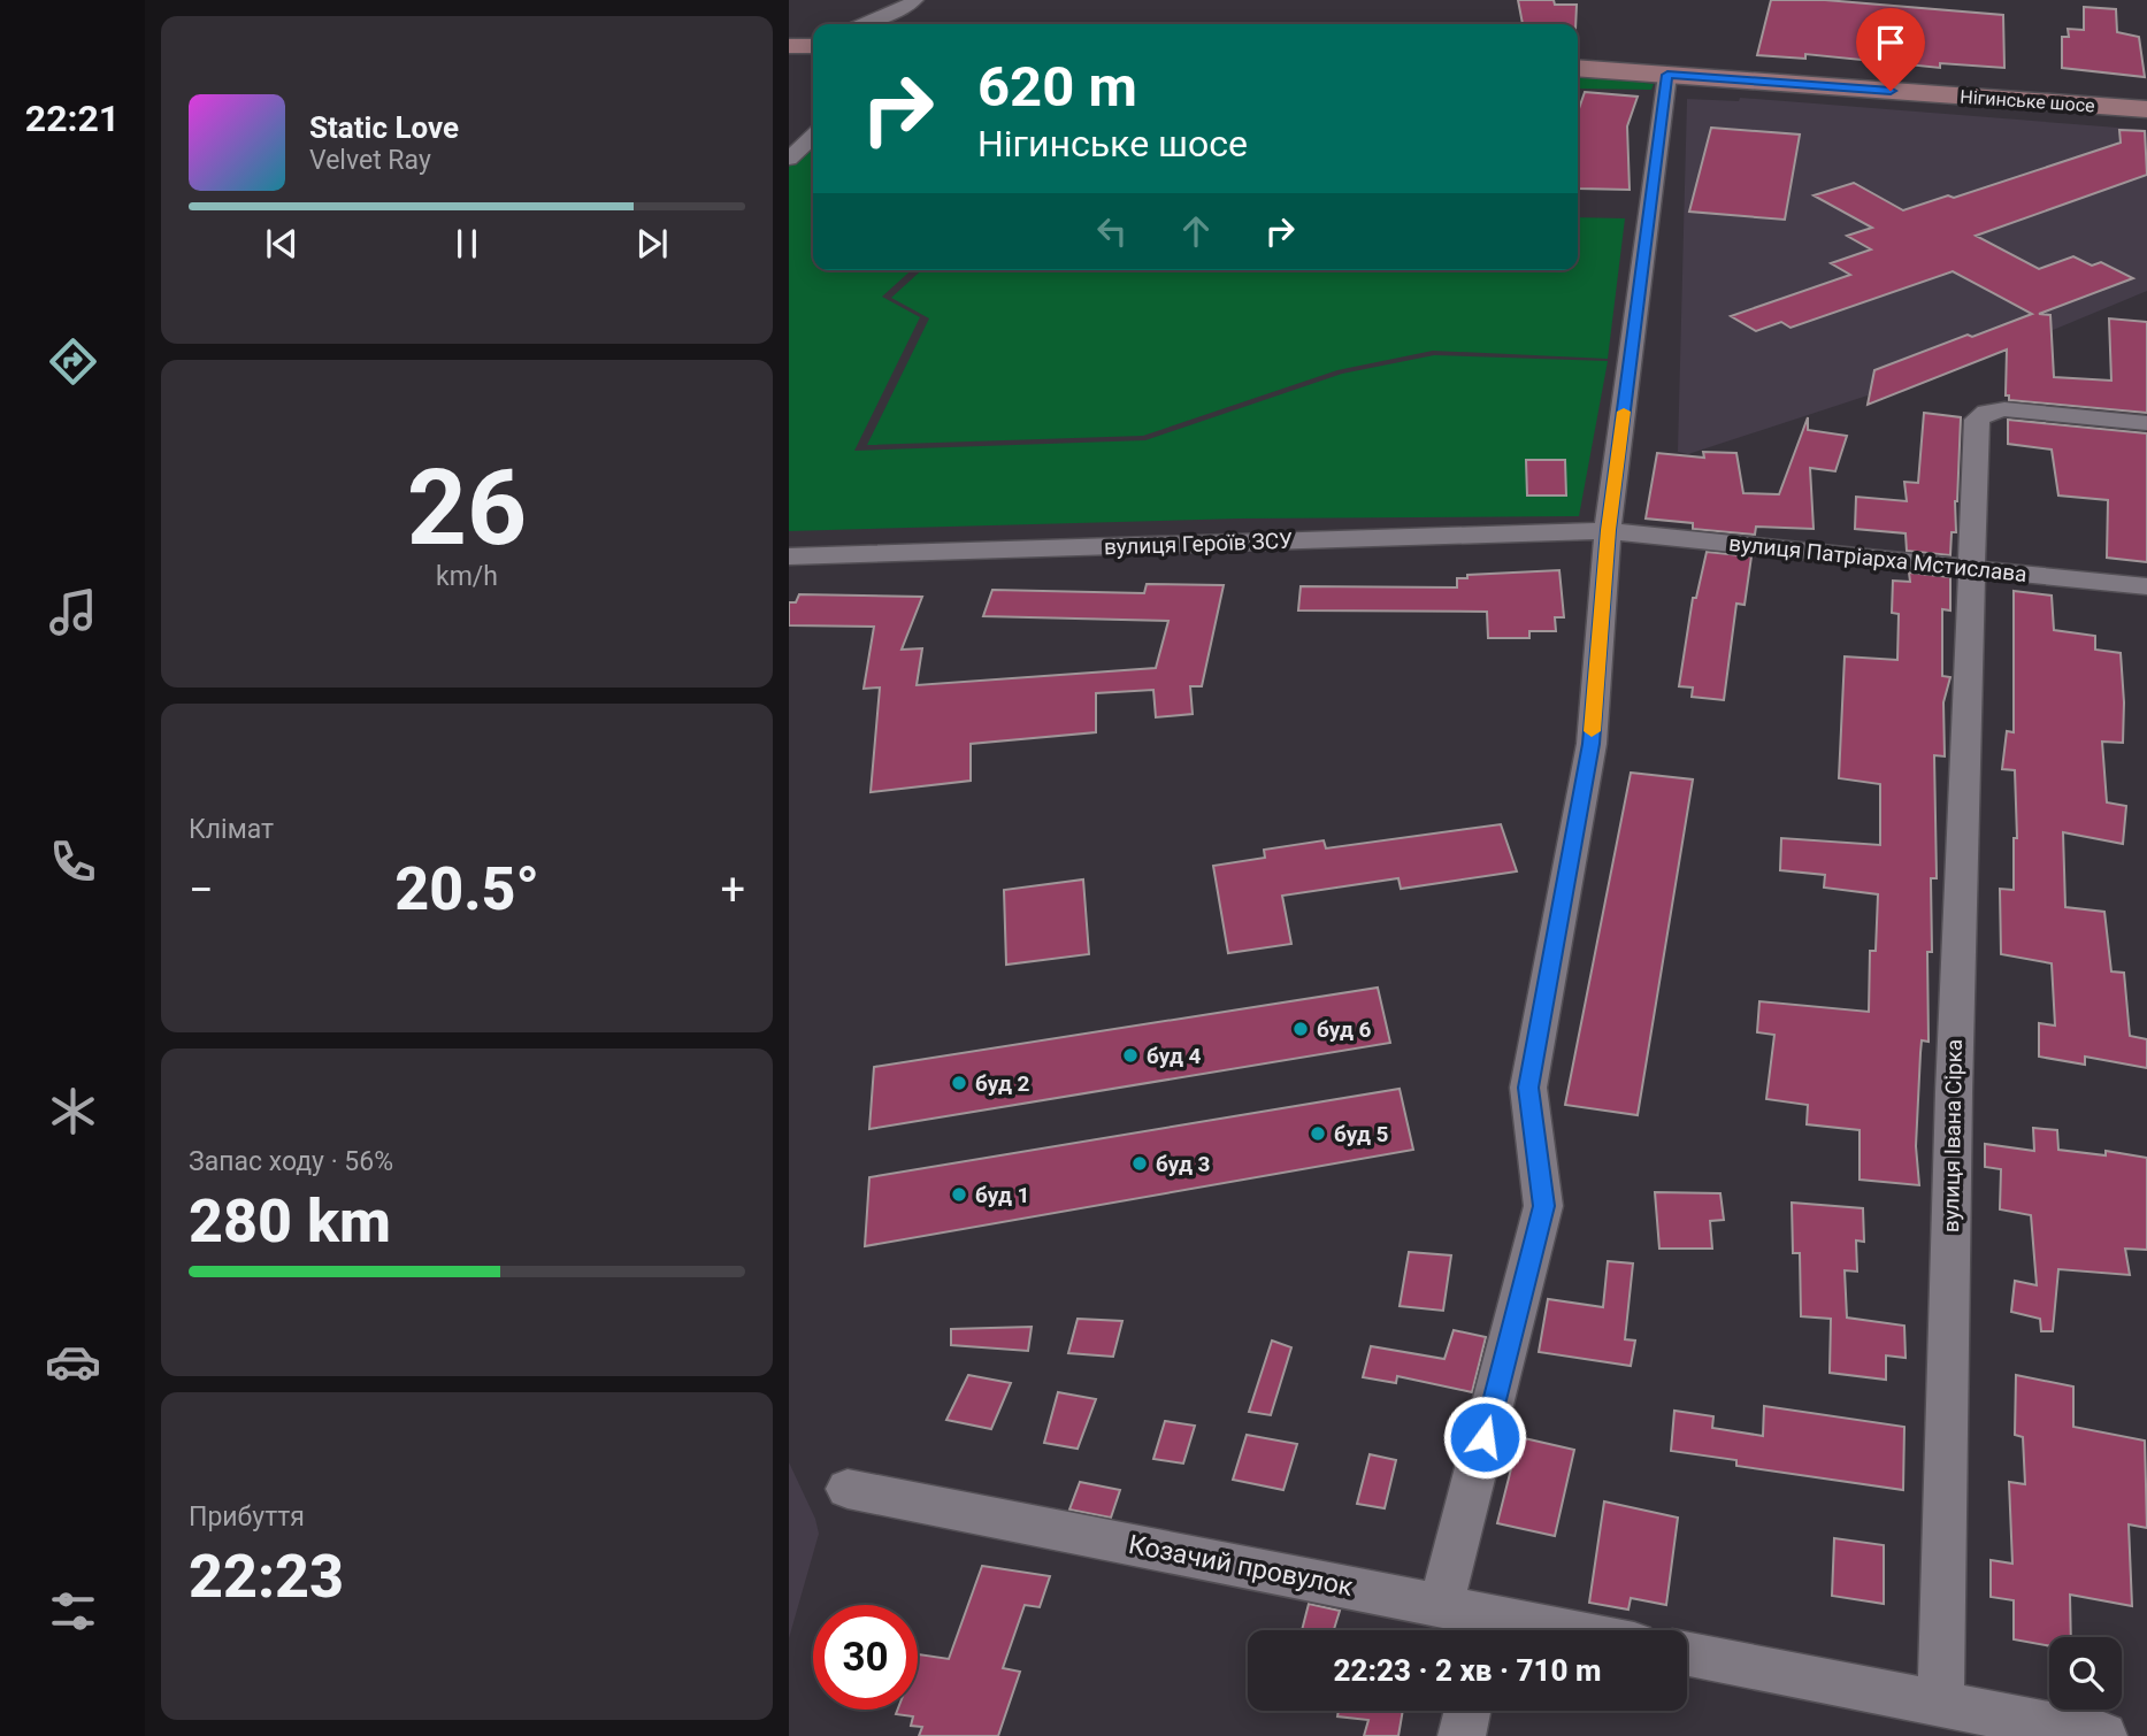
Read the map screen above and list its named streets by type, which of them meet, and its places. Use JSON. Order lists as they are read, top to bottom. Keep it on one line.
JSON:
{"streets":{"main road":["Нігинське шосе"],"street":["вулиця Героїв ЗСУ","вулиця Патріарха Мстислава","вулиця Івана Сірка","Козачий провулок"]},"crossings":[["вулиця Героїв ЗСУ","вулиця Патріарха Мстислава"],["вулиця Патріарха Мстислава","вулиця Івана Сірка"]],"places":["буд 6","буд 4","буд 2","буд 5","буд 3","буд 1"],"page":{"tabs":"22:21","turn":["620 m","Нігинське шосе"],"song":["Static Love","Velvet Ray"],"tile":[["26","km/h"],"Клімат",["Запас ходу · 56%","280 km"],["Прибуття","22:23"]],"heat":["−","20.5°","+"],"limit":"30","trip":"22:23 · 2 хв · 710 m"}}
